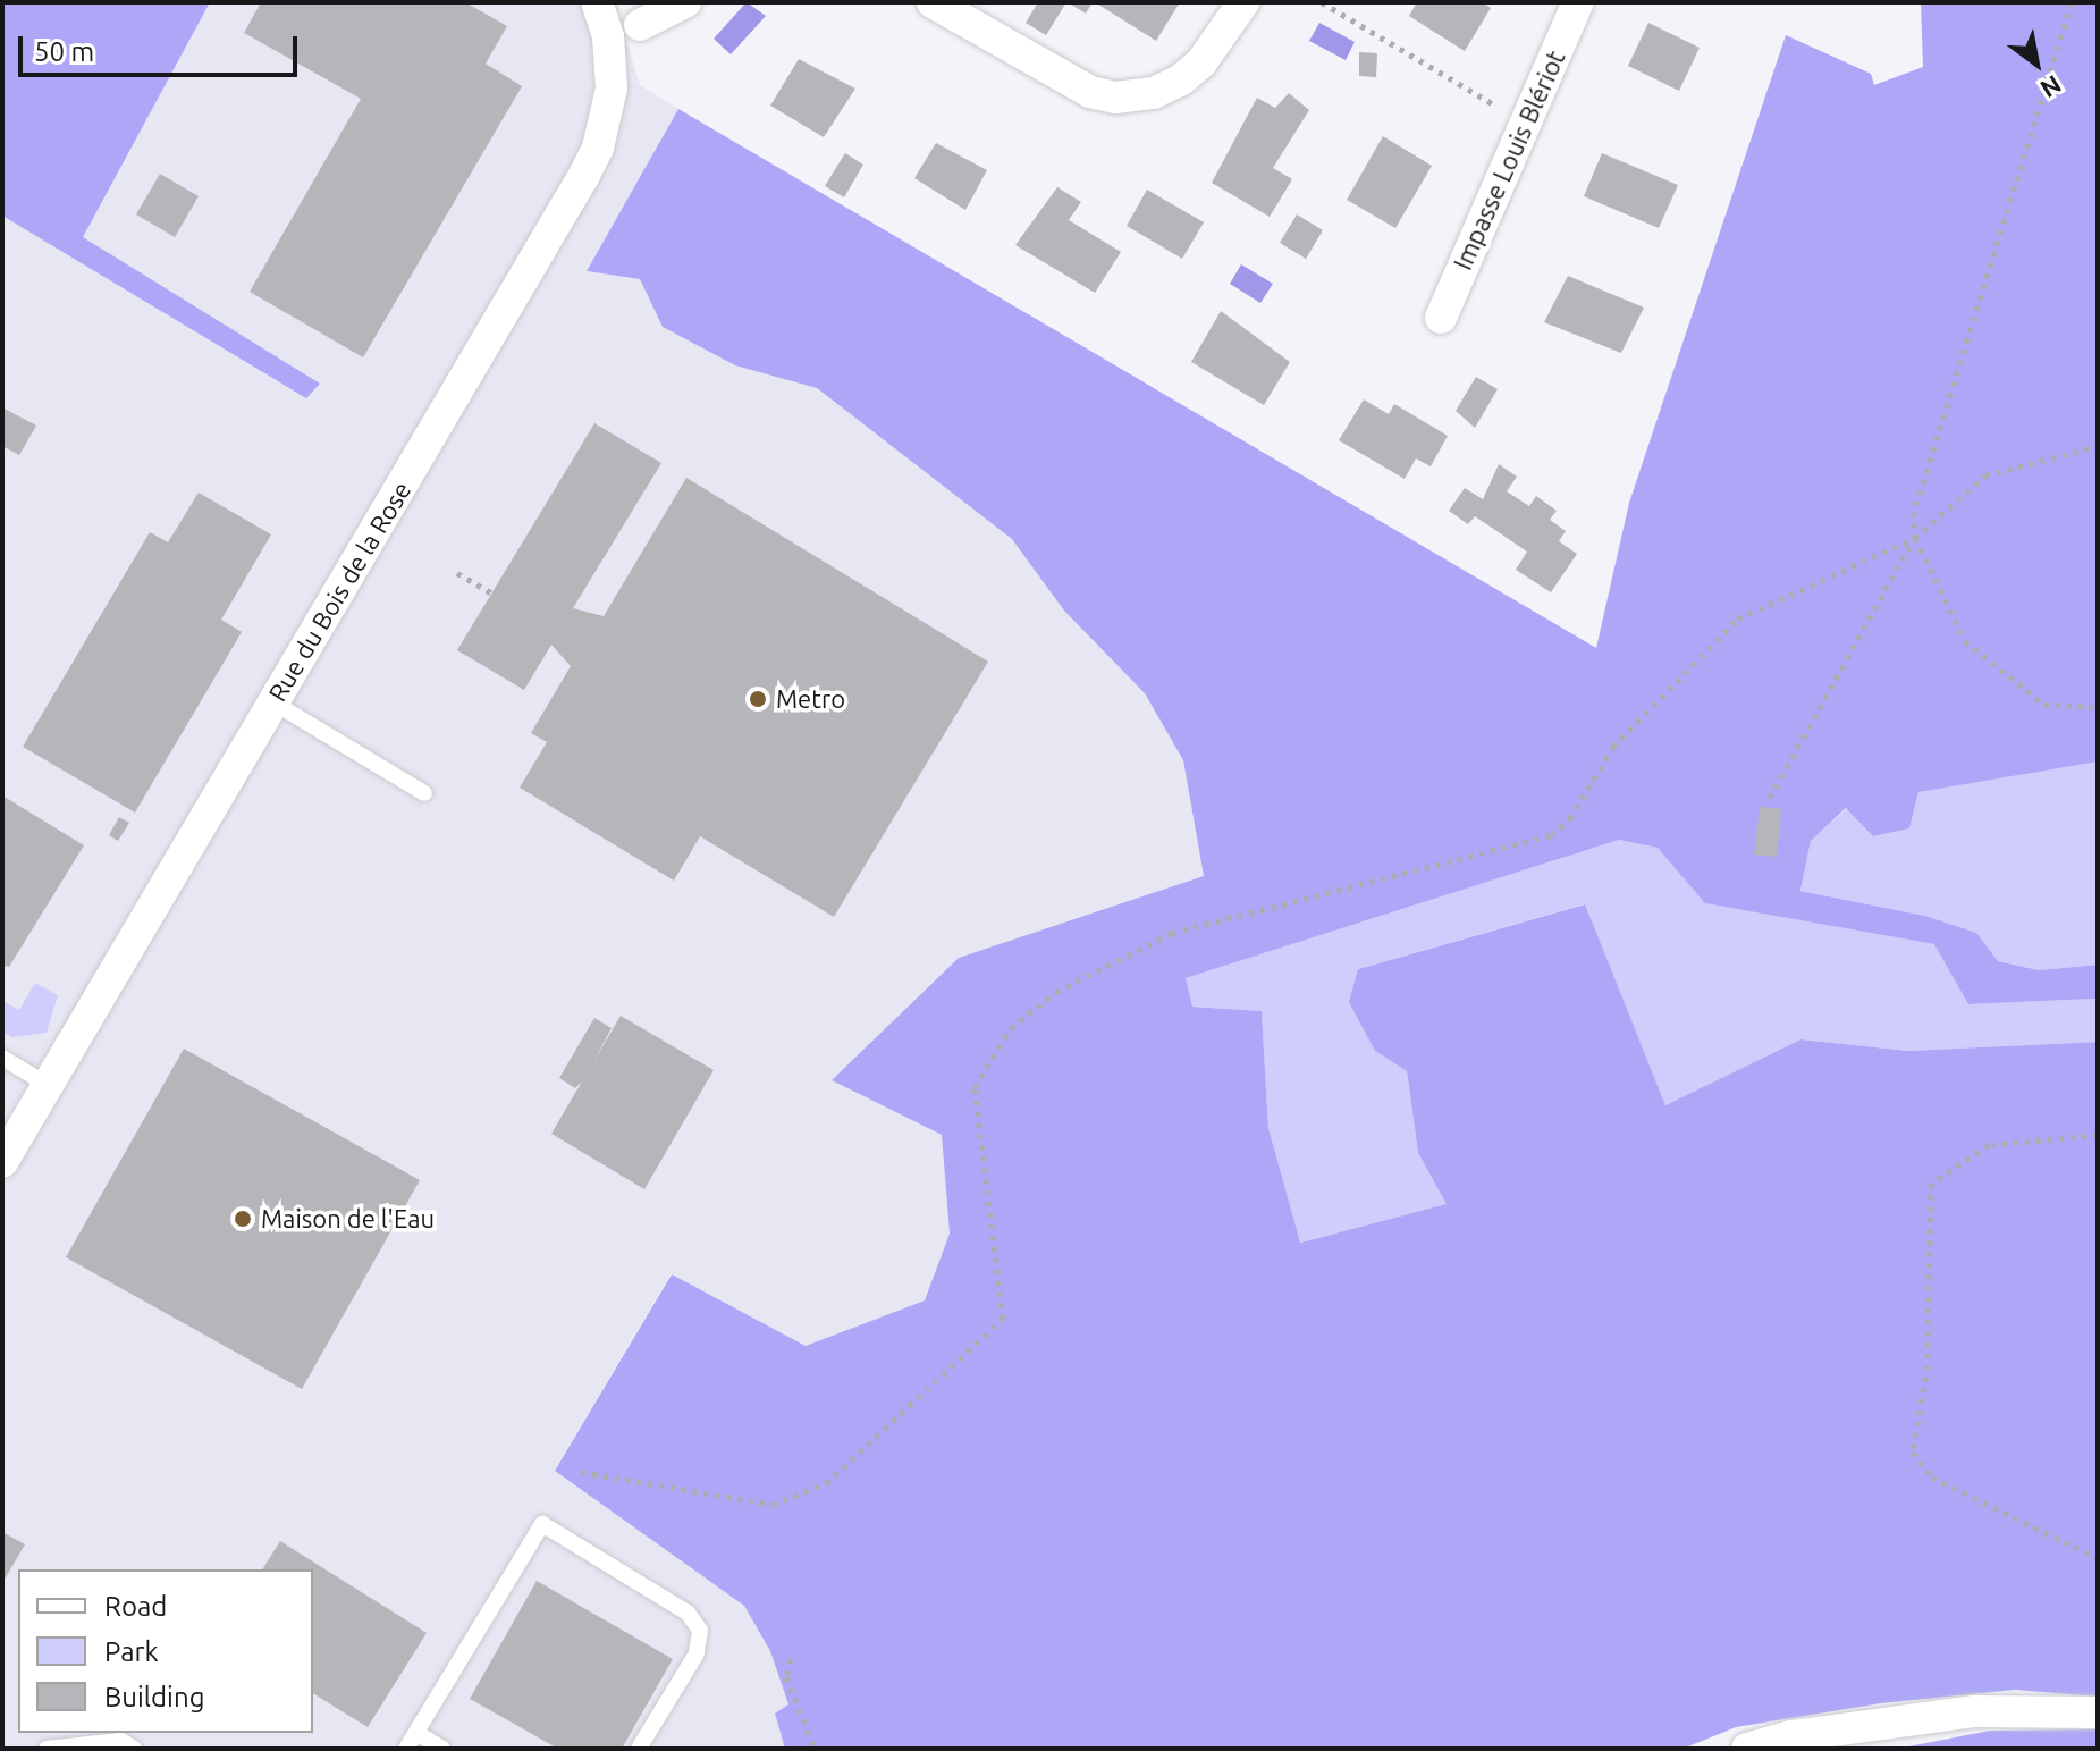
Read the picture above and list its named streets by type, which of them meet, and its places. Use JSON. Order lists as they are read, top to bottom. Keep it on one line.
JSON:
{"streets":{"street":["Impasse Louis Blériot","Rue du Bois de la Rose"]},"places":["Metro","Maison de l'Eau"],"legend":["Road","Park","Building"],"scale_bar":"50 m","north":"bottom right"}
